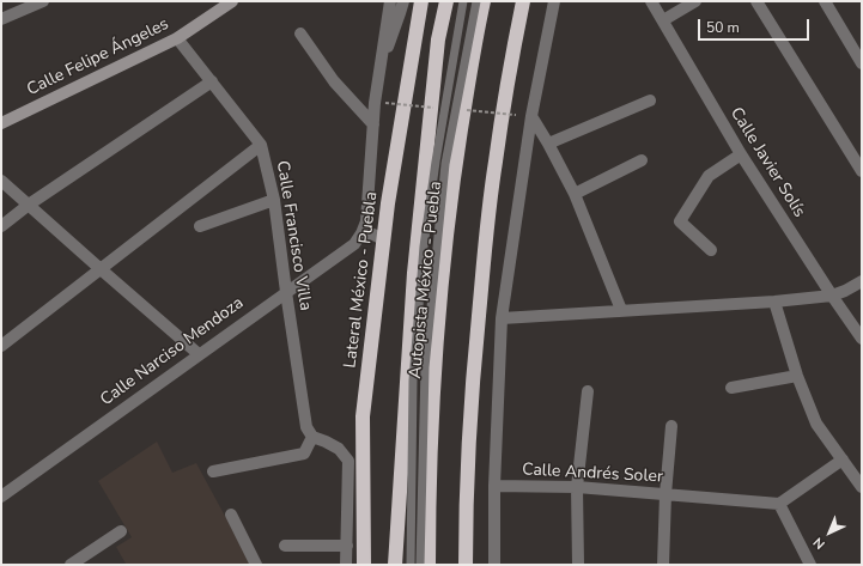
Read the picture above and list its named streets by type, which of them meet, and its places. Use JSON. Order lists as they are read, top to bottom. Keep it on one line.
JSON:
{"streets":{"highway":["Lateral México - Puebla","Autopista México - Puebla"],"main road":["Calle Felipe Ángeles"],"street":["Calle Javier Solís","Calle Francisco Villa","Calle Narciso Mendoza","Calle Andrés Soler"]},"crossings":[["Calle Felipe Ángeles","Calle Francisco Villa"],["Calle Francisco Villa","Calle Narciso Mendoza"]],"scale_bar":"50 m","north":"bottom left"}
